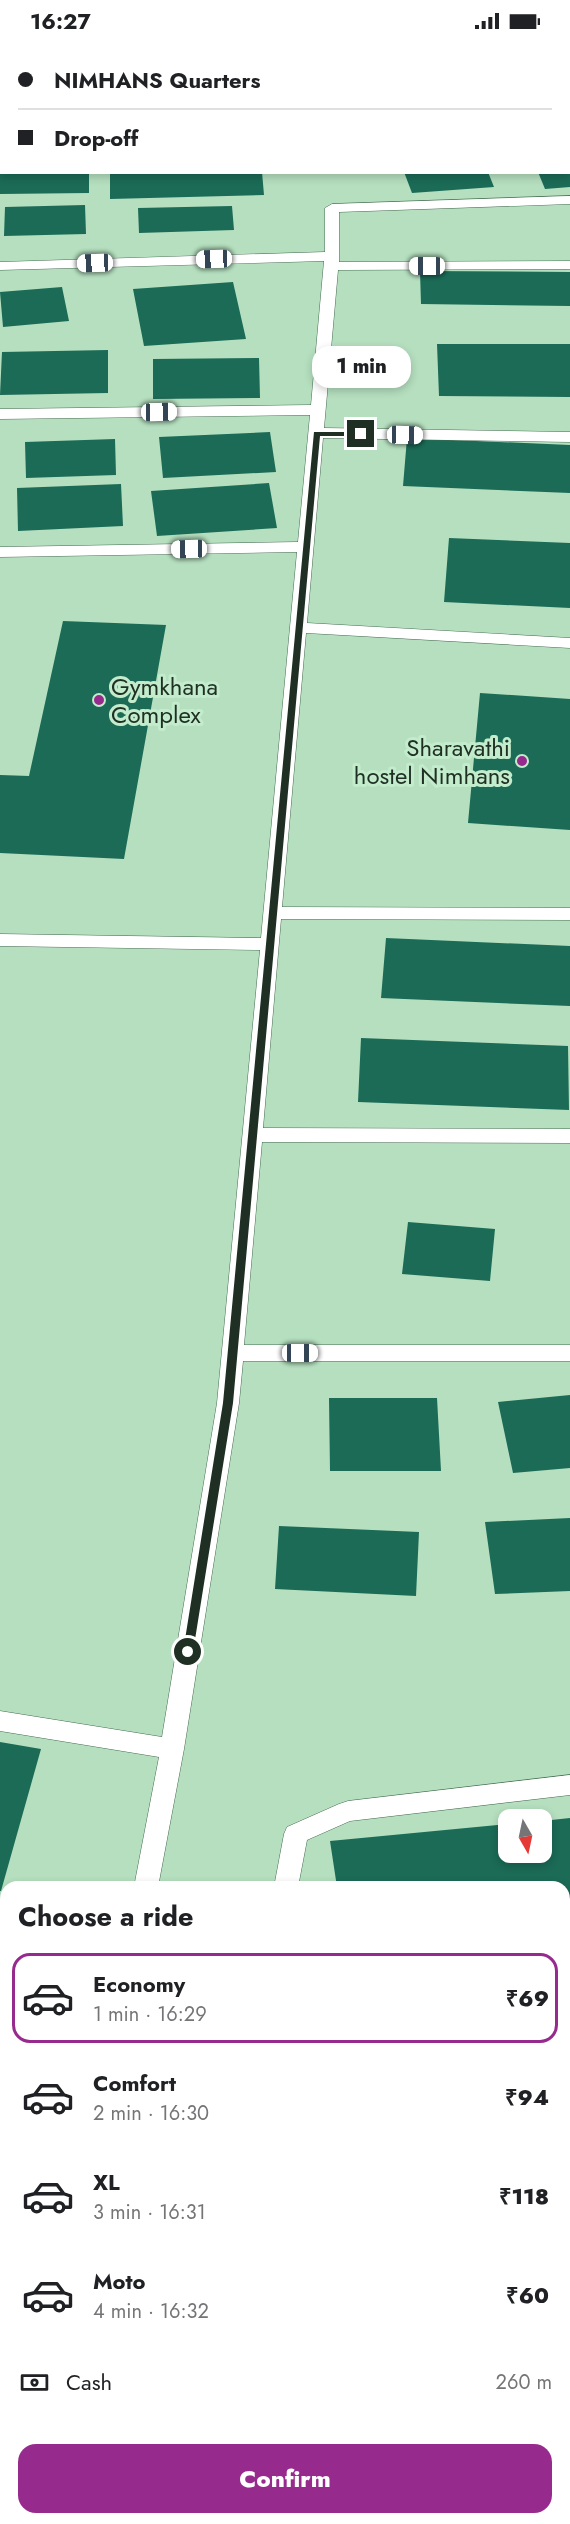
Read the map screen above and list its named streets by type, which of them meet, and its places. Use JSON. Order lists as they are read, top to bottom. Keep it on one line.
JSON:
{"places":["Gymkhana Complex","Sharavathi hostel Nimhans"],"north":"bottom","page":{"status":"16:27","banner":["NIMHANS Quarters","Drop-off"],"bubble":"1 min","heading":"Choose a ride","list":[{"name":"Economy","note":"1 min · 16:29","value":"₹69"},{"name":"Comfort","note":"2 min · 16:30","value":"₹94"},{"name":"XL","note":"3 min · 16:31","value":"₹118"},{"name":"Moto","note":"4 min · 16:32","value":"₹60"}],"pay":["Cash","260 m"],"buttons":"Confirm"}}
